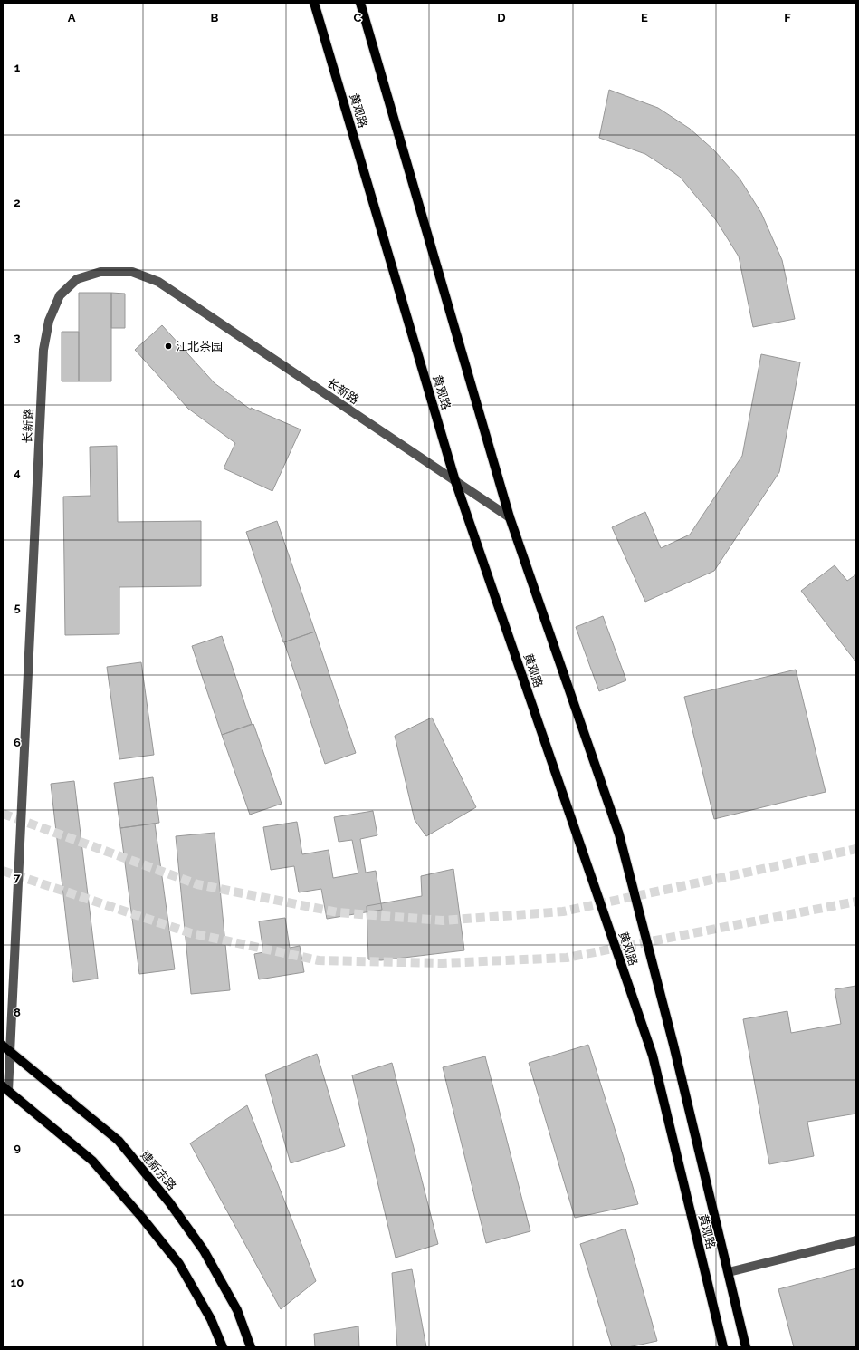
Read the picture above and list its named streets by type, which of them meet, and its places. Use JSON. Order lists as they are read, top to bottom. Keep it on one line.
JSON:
{"streets":{"main road":["黄观路","建新东路"],"street":["长新路"]},"crossings":[["黄观路","长新路"],["长新路","建新东路"]],"places":["江北茶园"],"grid":{"columns":["A","B","C","D","E","F"],"rows":["1","2","3","4","5","6","7","8","9","10"]}}
